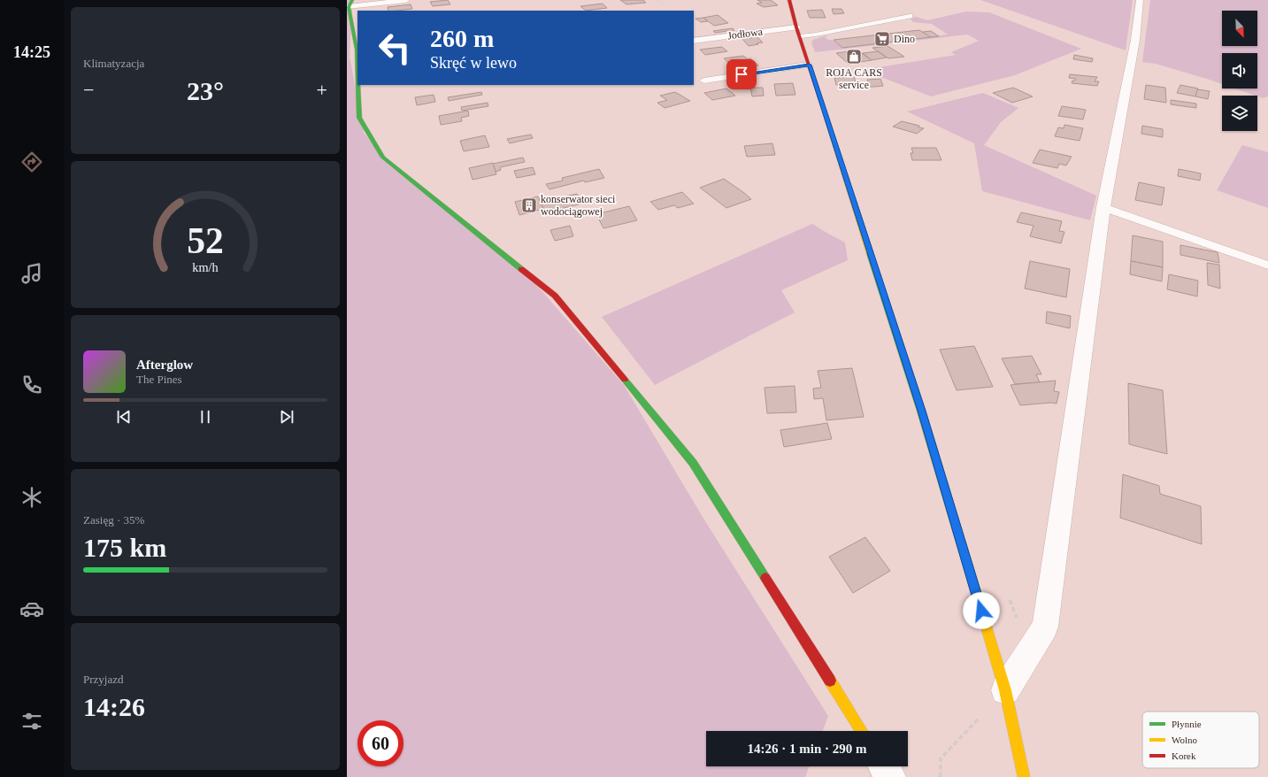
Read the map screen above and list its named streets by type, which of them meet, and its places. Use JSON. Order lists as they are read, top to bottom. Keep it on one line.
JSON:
{"streets":{"street":["Jodłowa"]},"places":{"supermarket":["Dino"],"shop":["ROJA CARS service"],"building":["konserwator sieci wodociągowej"]},"legend":["Płynnie","Wolno","Korek"],"north":"bottom right","page":{"tabs":"14:25","tile":["Klimatyzacja",["Zasięg · 35%","175 km"],["Przyjazd","14:26"]],"turn":["260 m","Skręć w lewo"],"heat":["−","23°","+"],"song":["Afterglow","The Pines"],"limit":"60","trip":"14:26 · 1 min · 290 m","gauge":["52","km/h"]}}
